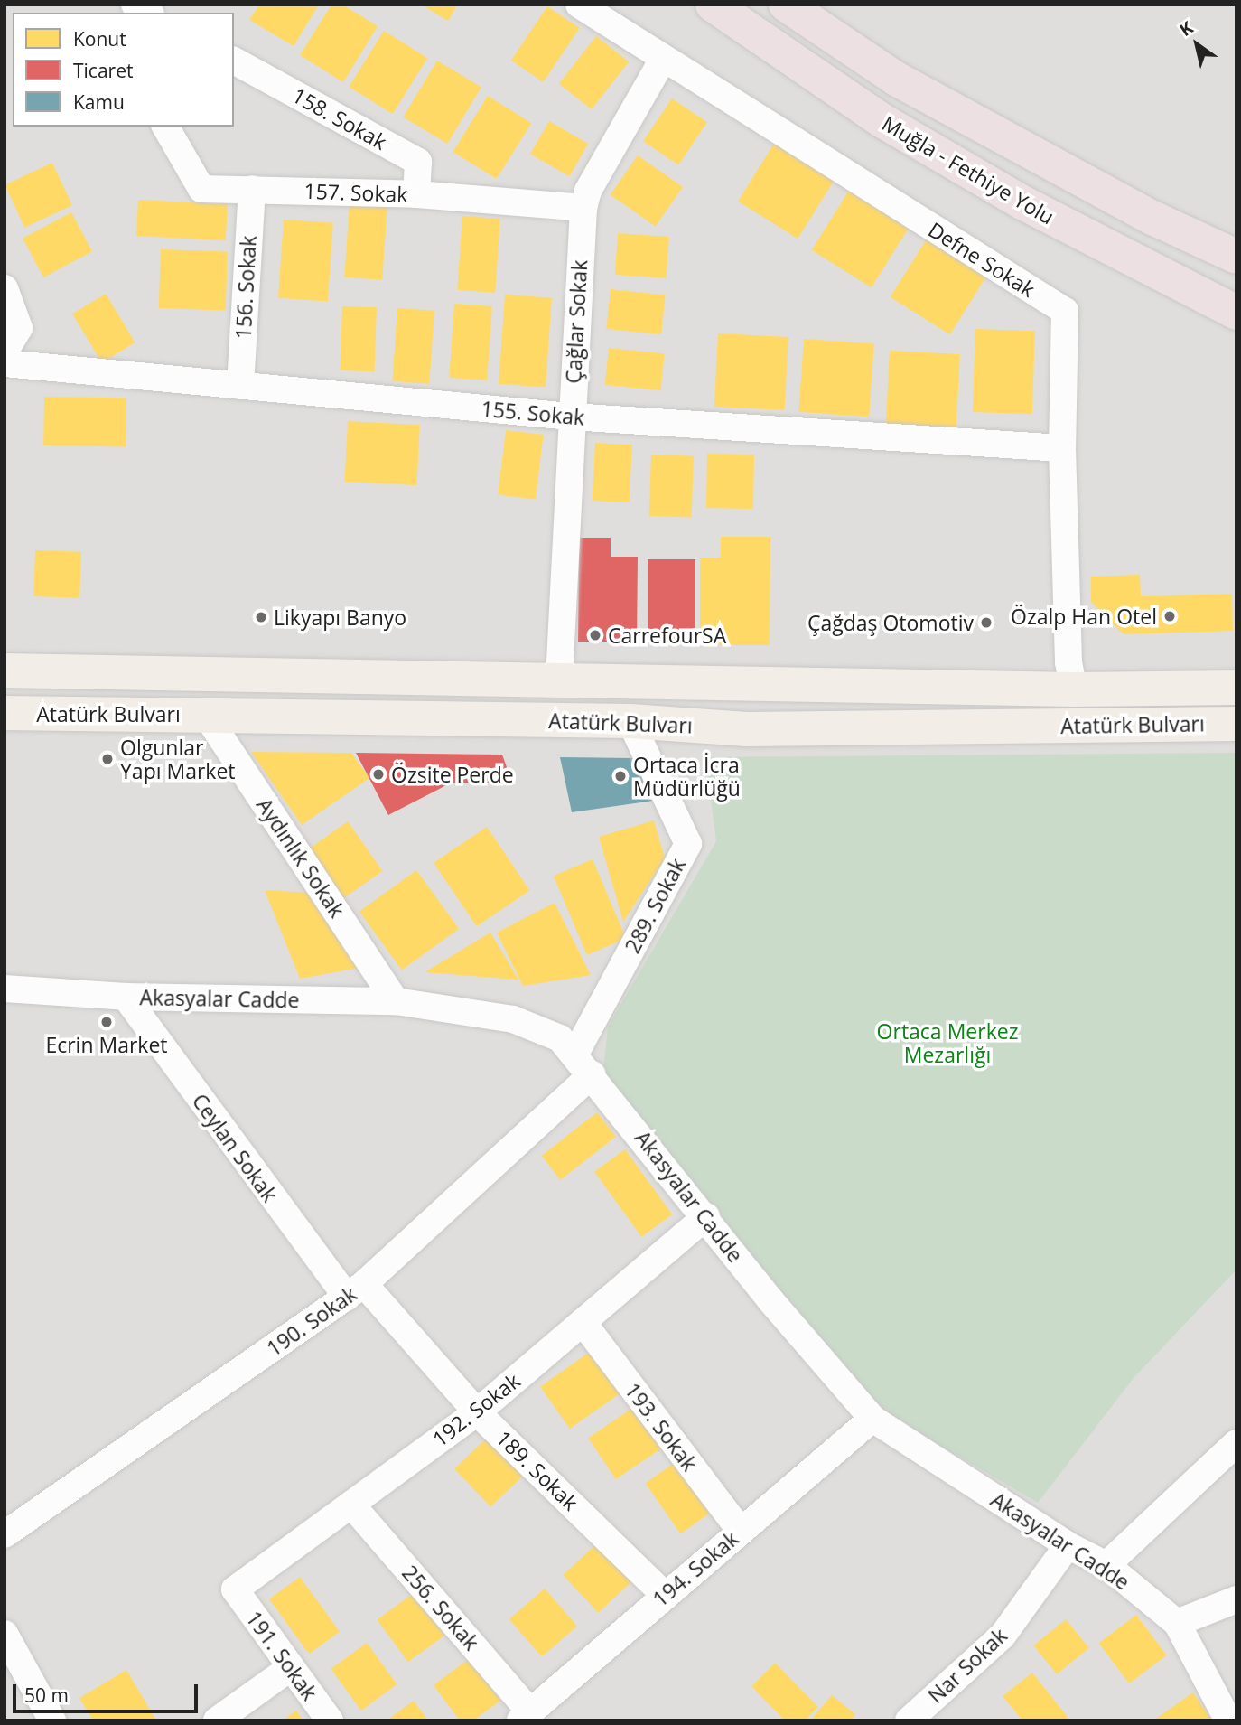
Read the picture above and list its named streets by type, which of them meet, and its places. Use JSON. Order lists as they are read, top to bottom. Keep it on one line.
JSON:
{"streets":{"highway":["Muğla - Fethiye Yolu"],"main road":["Atatürk Bulvarı"],"street":["158. Sokak","157. Sokak","Defne Sokak","156. Sokak","Çağlar Sokak","155. Sokak","Aydınlık Sokak","289. Sokak","Akasyalar Cadde","Ceylan Sokak","190. Sokak","192. Sokak","193. Sokak","189. Sokak","194. Sokak","256. Sokak","191. Sokak","Nar Sokak"]},"crossings":[["158. Sokak","157. Sokak"],["157. Sokak","156. Sokak"],["157. Sokak","Çağlar Sokak"],["Defne Sokak","Çağlar Sokak"],["Defne Sokak","155. Sokak"],["Defne Sokak","Atatürk Bulvarı"],["156. Sokak","155. Sokak"],["Çağlar Sokak","155. Sokak"],["Çağlar Sokak","Atatürk Bulvarı"],["Atatürk Bulvarı","Aydınlık Sokak"],["Atatürk Bulvarı","289. Sokak"],["Aydınlık Sokak","Akasyalar Cadde"],["289. Sokak","Akasyalar Cadde"],["Akasyalar Cadde","Ceylan Sokak"],["Akasyalar Cadde","190. Sokak"],["Akasyalar Cadde","192. Sokak"],["Akasyalar Cadde","194. Sokak"],["Akasyalar Cadde","Nar Sokak"],["Ceylan Sokak","190. Sokak"],["Ceylan Sokak","189. Sokak"],["190. Sokak","189. Sokak"],["192. Sokak","193. Sokak"],["192. Sokak","189. Sokak"],["192. Sokak","256. Sokak"],["192. Sokak","191. Sokak"],["193. Sokak","194. Sokak"],["189. Sokak","194. Sokak"],["194. Sokak","256. Sokak"]],"parks":["Ortaca Merkez Mezarlığı"],"places":["Özalp Han Otel","Likyapı Banyo","Çağdaş Otomotiv","CarrefourSA","Olgunlar Yapı Market","Özsite Perde","Ortaca İcra Müdürlüğü","Ecrin Market"],"legend":["Konut","Ticaret","Kamu"],"scale_bar":"50 m","north":"top left"}
